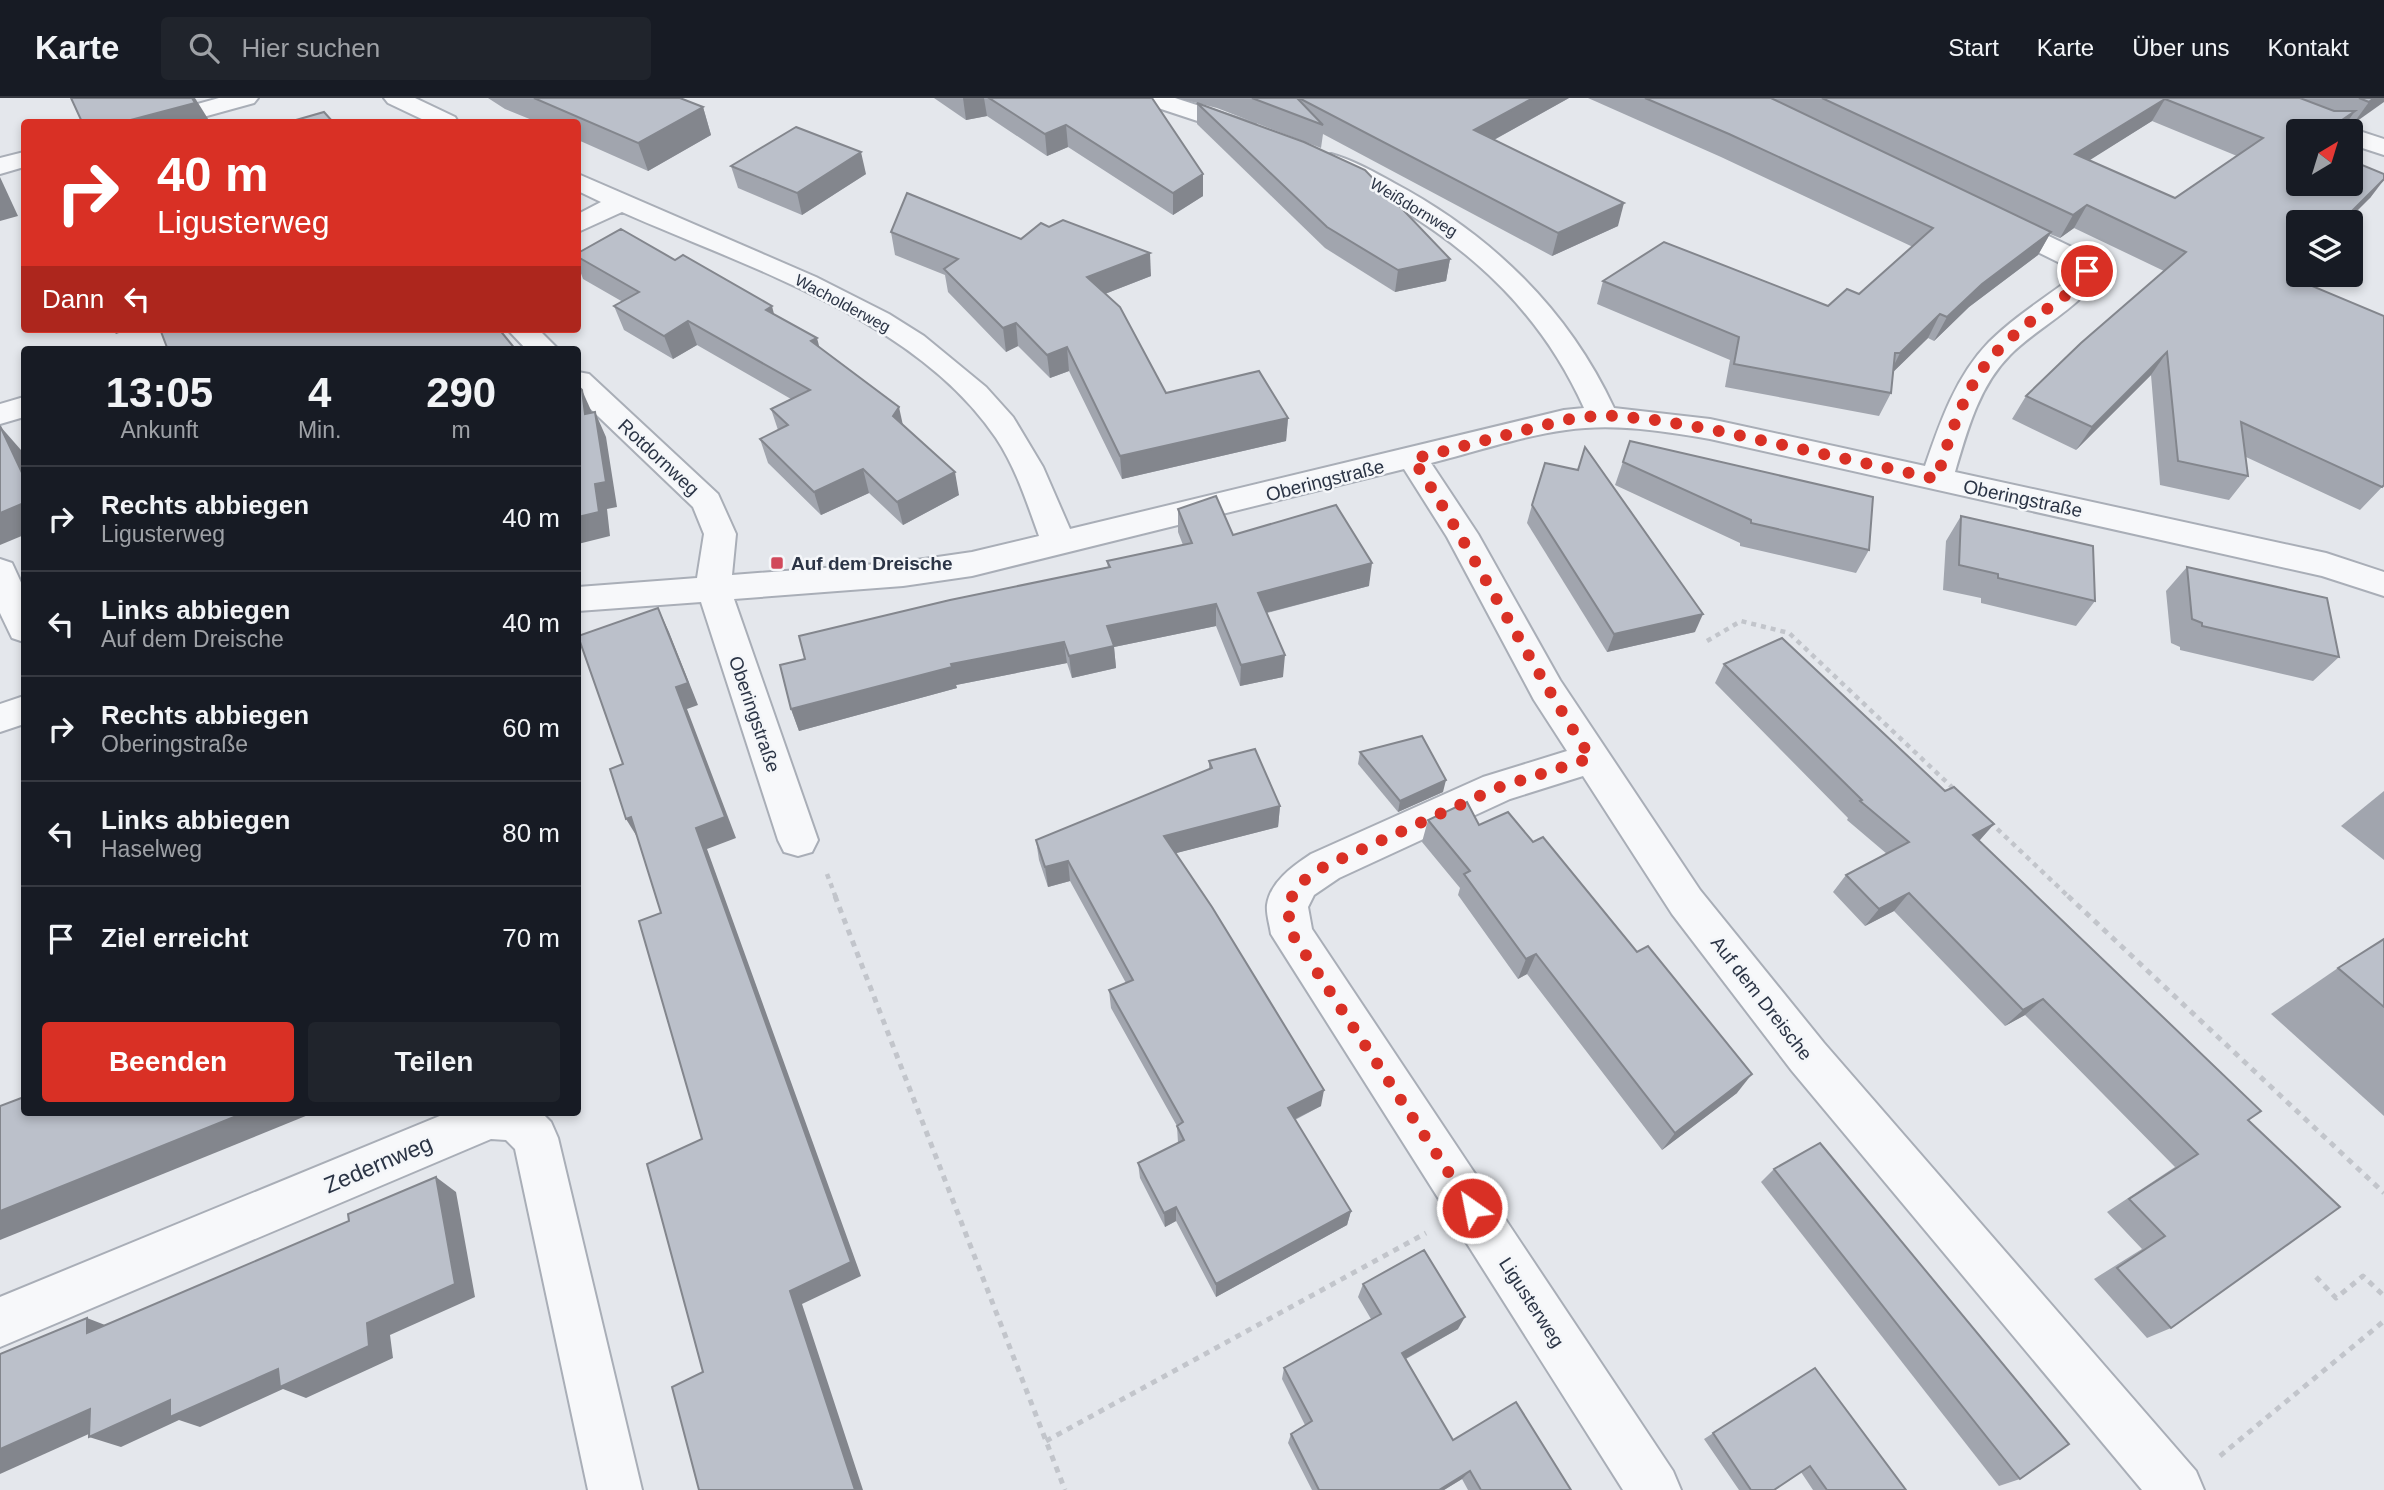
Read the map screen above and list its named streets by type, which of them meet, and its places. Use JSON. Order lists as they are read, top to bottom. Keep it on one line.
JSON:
{"streets":{"street":["Weißdornweg","Wacholderweg","Rotdornweg","Oberingstraße","Auf dem Dreische","Zedernweg","Ligusterweg"]},"crossings":[["Weißdornweg","Oberingstraße"],["Wacholderweg","Oberingstraße"],["Rotdornweg","Oberingstraße"],["Oberingstraße","Auf dem Dreische"],["Auf dem Dreische","Ligusterweg"]],"places":{"transit":["Auf dem Dreische"]},"north":"top right","page":{"header":"Karte","search":"Hier suchen","nav":["Start","Karte","Über uns","Kontakt"],"turn":["40 m","Ligusterweg"],"then":"Dann","eta":["13:05","Ankunft","4","Min.","290","m"],"list":[{"name":"Rechts abbiegen","note":"Ligusterweg","value":"40 m"},{"name":"Links abbiegen","note":"Auf dem Dreische","value":"40 m"},{"name":"Rechts abbiegen","note":"Oberingstraße","value":"60 m"},{"name":"Links abbiegen","note":"Haselweg","value":"80 m"},{"name":"Ziel erreicht","value":"70 m"}],"buttons":["Beenden","Teilen"]}}
